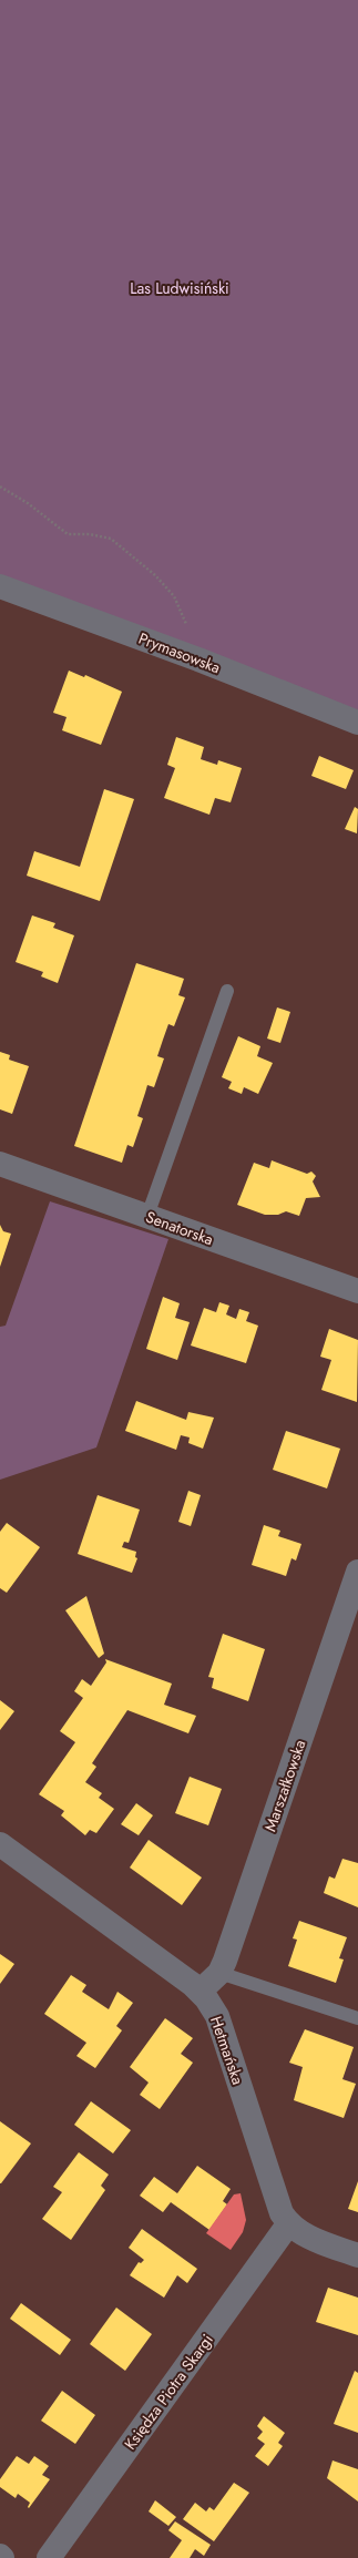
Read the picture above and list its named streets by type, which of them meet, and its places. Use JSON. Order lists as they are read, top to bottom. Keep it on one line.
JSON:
{"streets":{"street":["Prymasowska","Senatorska","Marszałkowska","Hetmańska","Księdza Piotra Skargi"]},"crossings":[["Marszałkowska","Hetmańska"],["Hetmańska","Księdza Piotra Skargi"]],"parks":["Las Ludwisiński"]}
